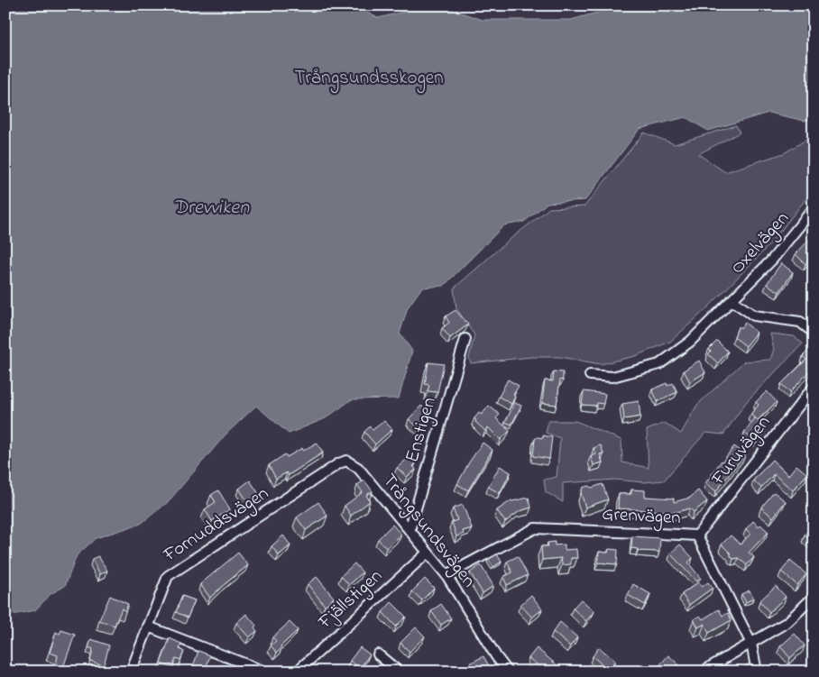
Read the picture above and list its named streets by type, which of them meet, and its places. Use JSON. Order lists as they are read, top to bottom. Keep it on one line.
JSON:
{"streets":{"street":["Oxelvägen","Enstigen","Furuvägen","Grenvägen","Fornuddsvägen","Trångsundsvägen","Fjällstigen"]},"crossings":[["Enstigen","Trångsundsvägen"],["Furuvägen","Grenvägen"],["Grenvägen","Trångsundsvägen"],["Fornuddsvägen","Trångsundsvägen"],["Trångsundsvägen","Fjällstigen"]],"water":["Drevviken"],"parks":["Trångsundsskogen"]}
